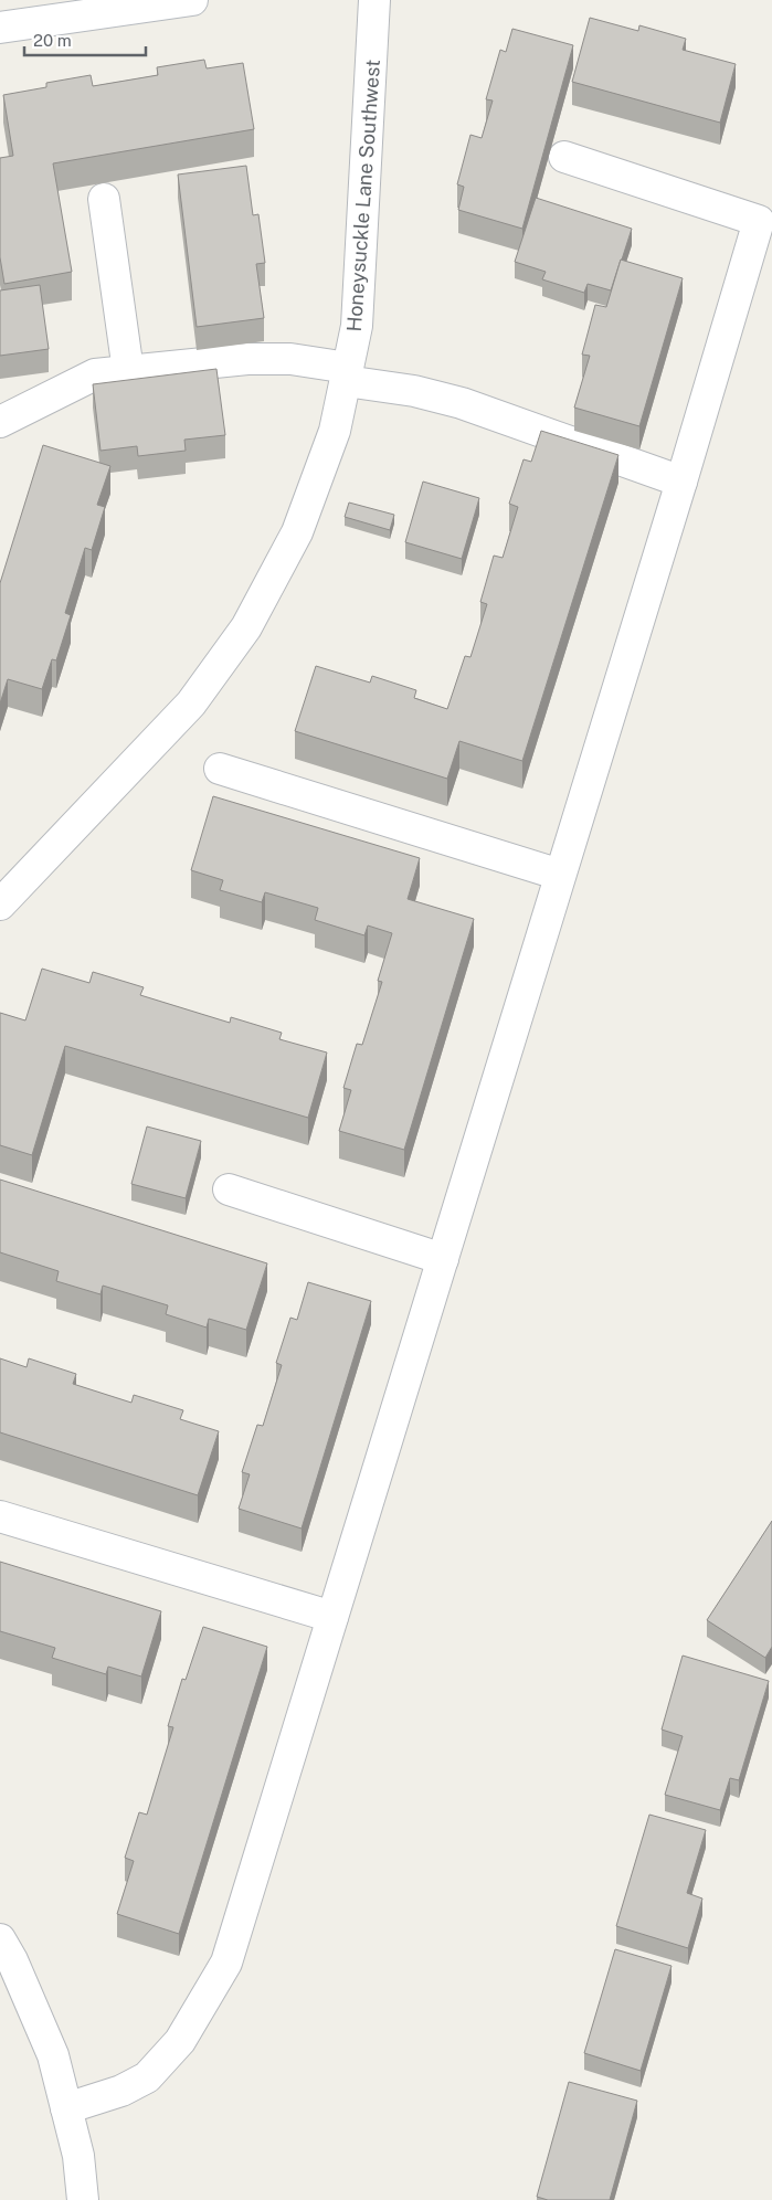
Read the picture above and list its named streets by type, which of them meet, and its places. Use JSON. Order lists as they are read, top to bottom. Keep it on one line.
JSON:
{"streets":{"street":["Honeysuckle Lane Southwest"]},"scale_bar":"20 m"}
